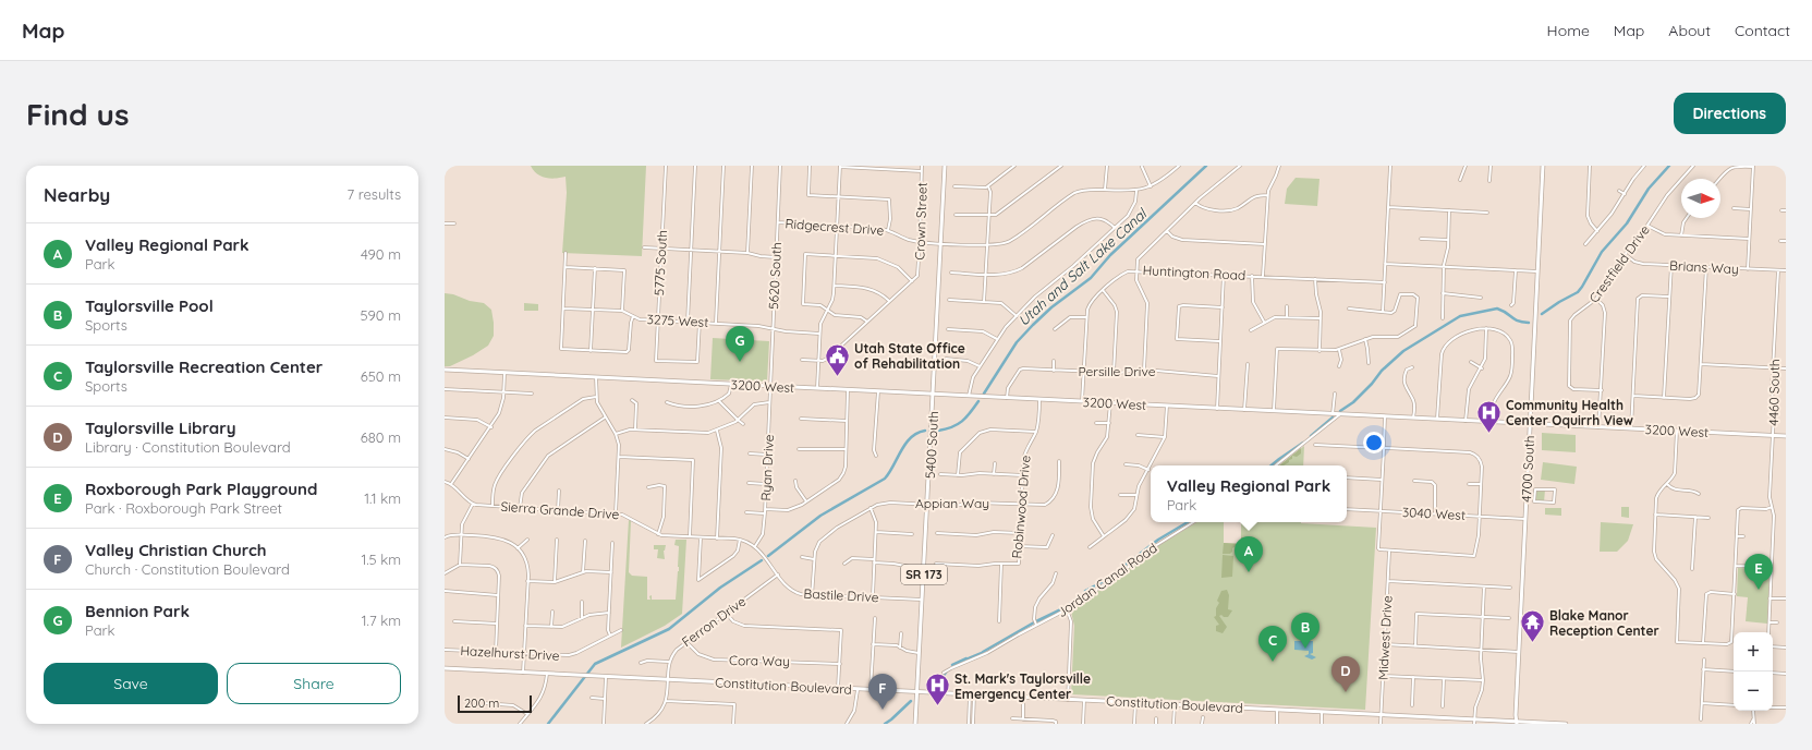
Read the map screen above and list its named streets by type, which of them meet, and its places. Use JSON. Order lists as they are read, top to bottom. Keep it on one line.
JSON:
{"streets":{"main road":["3200 West","5400 South","4700 South","SR 173","Constitution Boulevard"],"street":["Crown Street","Ridgecrest Drive","5775 South","Crestfield Drive","Brians Way","Huntington Road","5620 South","3275 West","Persille Drive","4460 South","Ryan Drive","Appian Way","Robinwood Drive","Sierra Grande Drive","3040 West","Jordan Canal Road","Bastile Drive","Ferron Drive","Midwest Drive","Hazelhurst Drive","Cora Way"]},"crossings":[["Crown Street","Ridgecrest Drive"],["Ridgecrest Drive","5620 South"],["Ridgecrest Drive","5400 South"],["5775 South","3275 West"],["Crestfield Drive","Brians Way"],["Brians Way","4460 South"],["Huntington Road","Persille Drive"],["Huntington Road","3200 West"],["5620 South","3275 West"],["5620 South","3200 West"],["5620 South","Ryan Drive"],["Persille Drive","3200 West"],["3200 West","4460 South"],["3200 West","5400 South"],["3200 West","Ryan Drive"],["3200 West","4700 South"],["3200 West","Robinwood Drive"],["5400 South","Appian Way"],["5400 South","Bastile Drive"],["5400 South","Constitution Boulevard"],["Ryan Drive","Sierra Grande Drive"],["Ryan Drive","Bastile Drive"],["4700 South","3040 West"],["4700 South","Constitution Boulevard"],["Appian Way","Robinwood Drive"],["Appian Way","Bastile Drive"],["Sierra Grande Drive","Bastile Drive"],["Bastile Drive","Ferron Drive"],["Ferron Drive","Cora Way"],["Midwest Drive","Constitution Boulevard"]],"water":["Utah and Salt Lake Canal"],"places":{"public building":["Utah State Office of Rehabilitation"],"hospital":["Community Health Center Oquirrh View","St. Mark's Taylorsville Emergency Center"],"temple":["Blake Manor Reception Center"]},"scale_bar":"200 m","north":"right","page":{"header":"Map","nav":["Home","Map","About","Contact"],"buttons":["Directions",["Save","Share"]],"title":"Find us","heading":["Nearby","7 results"],"list":[{"mark":"A","name":"Valley Regional Park","note":"Park","value":"490 m"},{"mark":"B","name":"Taylorsville Pool","note":"Sports","value":"590 m"},{"mark":"C","name":"Taylorsville Recreation Center","note":"Sports","value":"650 m"},{"mark":"D","name":"Taylorsville Library","note":"Library · Constitution Boulevard","value":"680 m"},{"mark":"E","name":"Roxborough Park Playground","note":"Park · Roxborough Park Street","value":"1.1 km"},{"mark":"F","name":"Valley Christian Church","note":"Church · Constitution Boulevard","value":"1.5 km"},{"mark":"G","name":"Bennion Park","note":"Park","value":"1.7 km"}],"pins":["G","A","E","B","C","D","F"],"popup":["Valley Regional Park","Park"],"map_buttons":["+","−"],"scale":"200 m"}}
